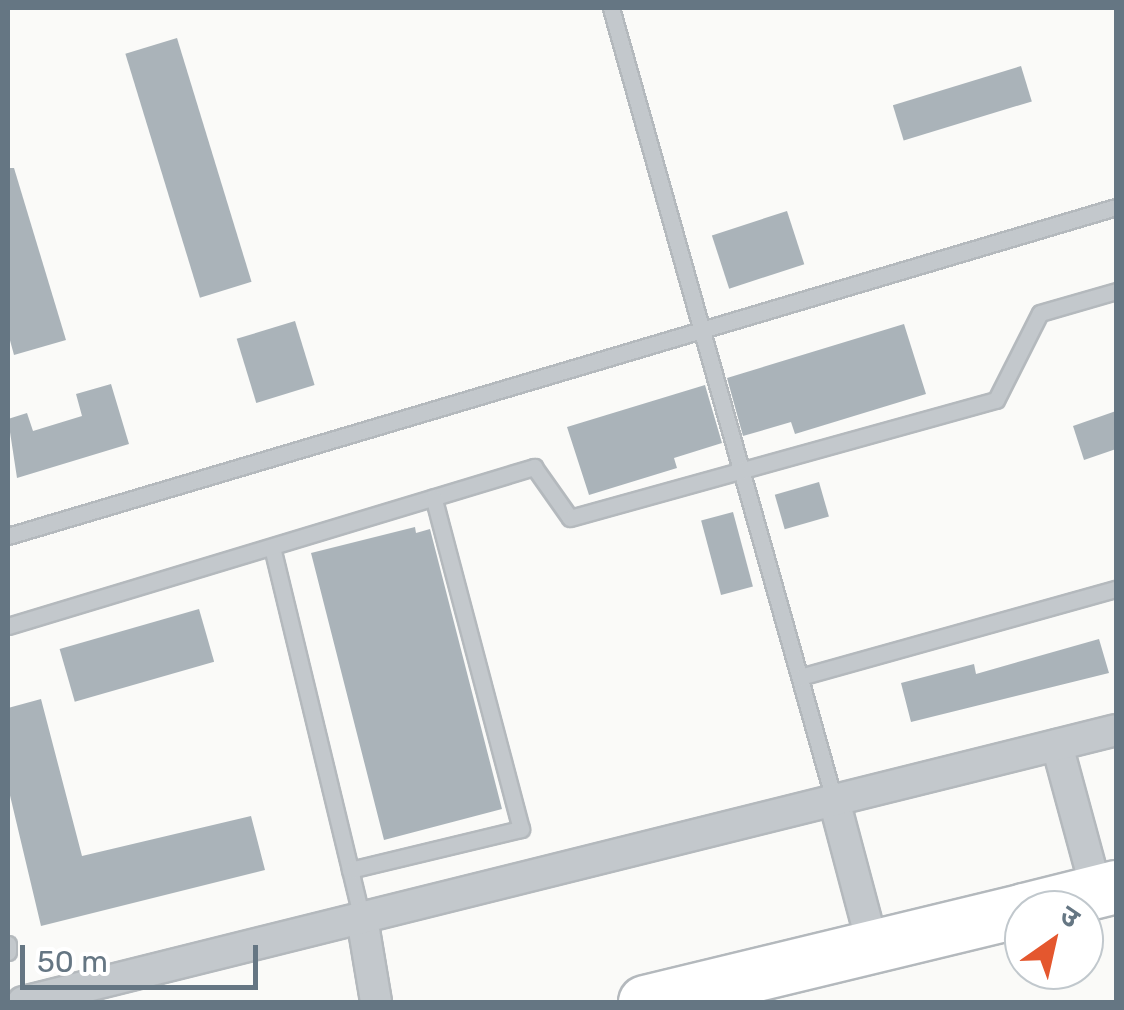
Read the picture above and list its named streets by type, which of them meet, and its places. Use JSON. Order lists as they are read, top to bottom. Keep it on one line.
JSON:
{"scale_bar":"50 m","north":"top right"}
